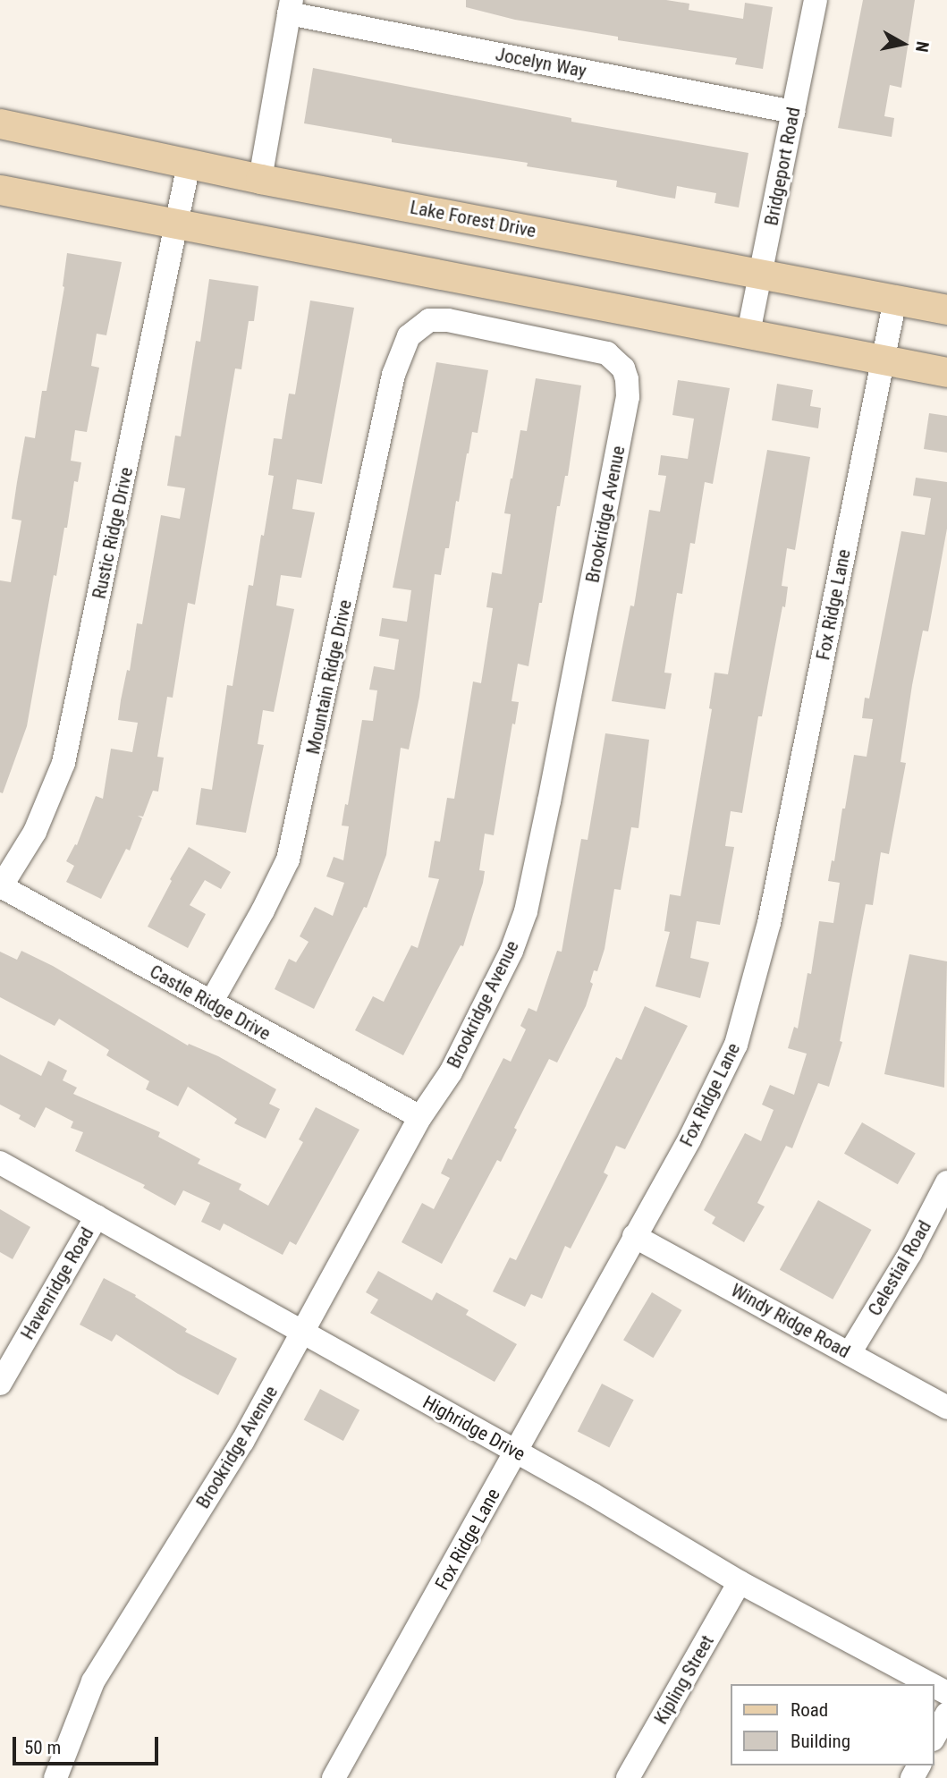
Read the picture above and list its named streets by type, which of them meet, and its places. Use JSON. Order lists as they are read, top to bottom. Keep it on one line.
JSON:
{"streets":{"main road":["Lake Forest Drive"],"street":["Jocelyn Way","Bridgeport Road","Brookridge Avenue","Rustic Ridge Drive","Fox Ridge Lane","Mountain Ridge Drive","Castle Ridge Drive","Celestial Road","Havenridge Road","Windy Ridge Road","Highridge Drive","Kipling Street"]},"crossings":[["Jocelyn Way","Bridgeport Road"],["Bridgeport Road","Lake Forest Drive"],["Lake Forest Drive","Rustic Ridge Drive"],["Lake Forest Drive","Fox Ridge Lane"],["Brookridge Avenue","Mountain Ridge Drive"],["Brookridge Avenue","Castle Ridge Drive"],["Brookridge Avenue","Highridge Drive"],["Rustic Ridge Drive","Castle Ridge Drive"],["Fox Ridge Lane","Windy Ridge Road"],["Fox Ridge Lane","Highridge Drive"],["Mountain Ridge Drive","Castle Ridge Drive"],["Celestial Road","Windy Ridge Road"],["Havenridge Road","Highridge Drive"],["Highridge Drive","Kipling Street"]],"legend":["Road","Building"],"scale_bar":"50 m","north":"right"}
